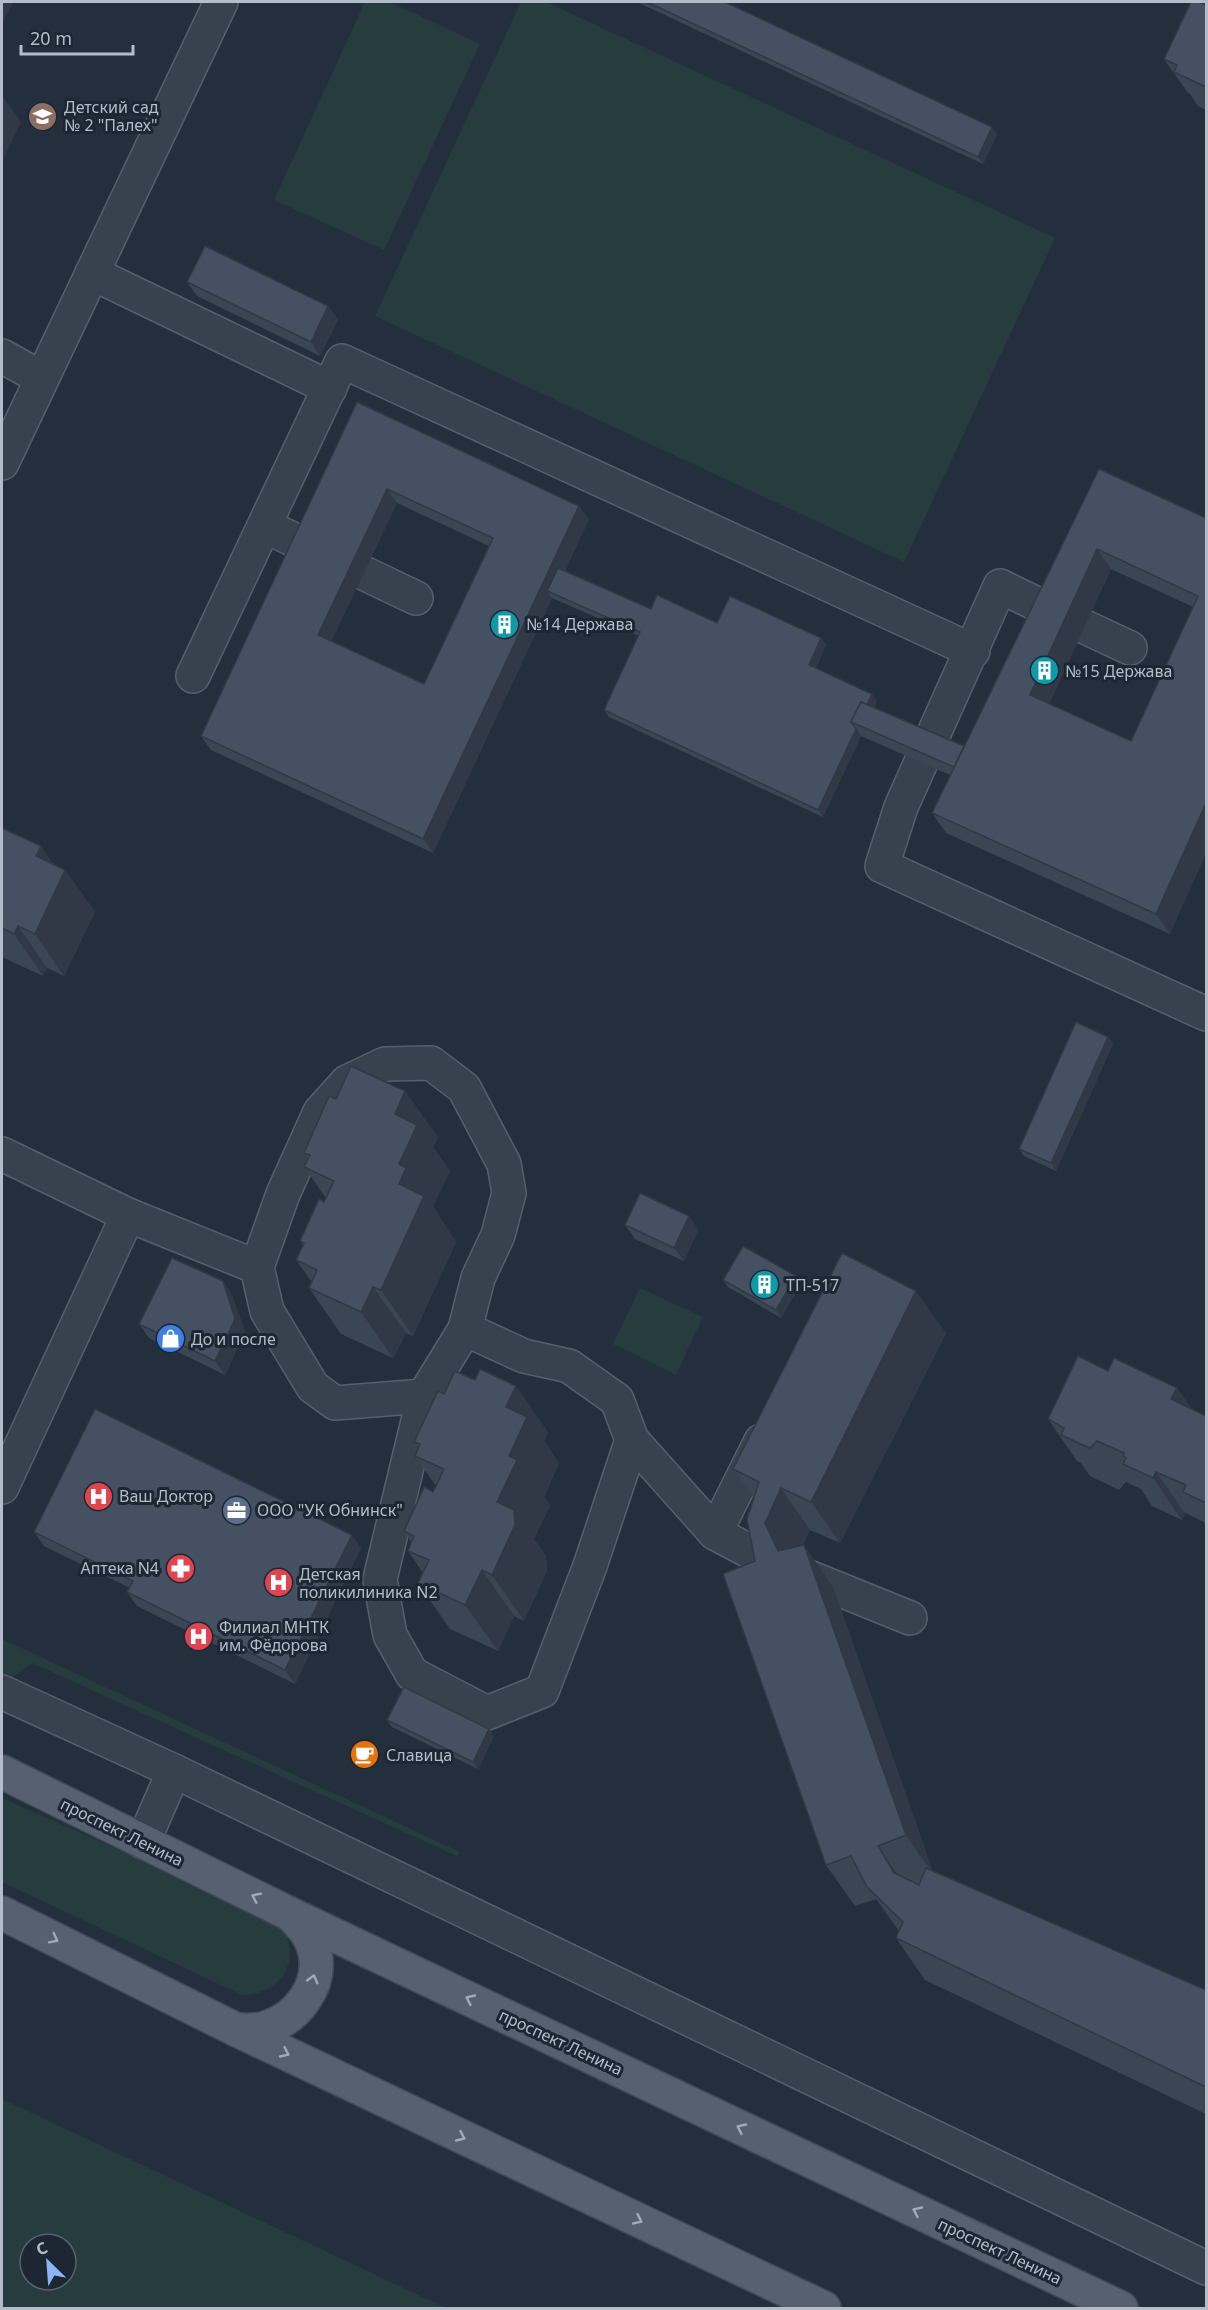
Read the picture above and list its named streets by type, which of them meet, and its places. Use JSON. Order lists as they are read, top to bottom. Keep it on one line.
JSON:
{"streets":{"main road":["проспект Ленина"]},"places":{"school or university":["Детский сад № 2 \"Палех\""],"building":["№14 Держава","№15 Держава","ТП-517"],"shop":["До и после"],"hospital":["Ваш Доктор","Детская поликилиника N2","Филиал МНТК им. Фёдорова"],"office":["ООО \"УК Обнинск\""],"pharmacy":["Аптека N4"],"cafe":["Славица"]},"scale_bar":"20 m","north":"top left"}
